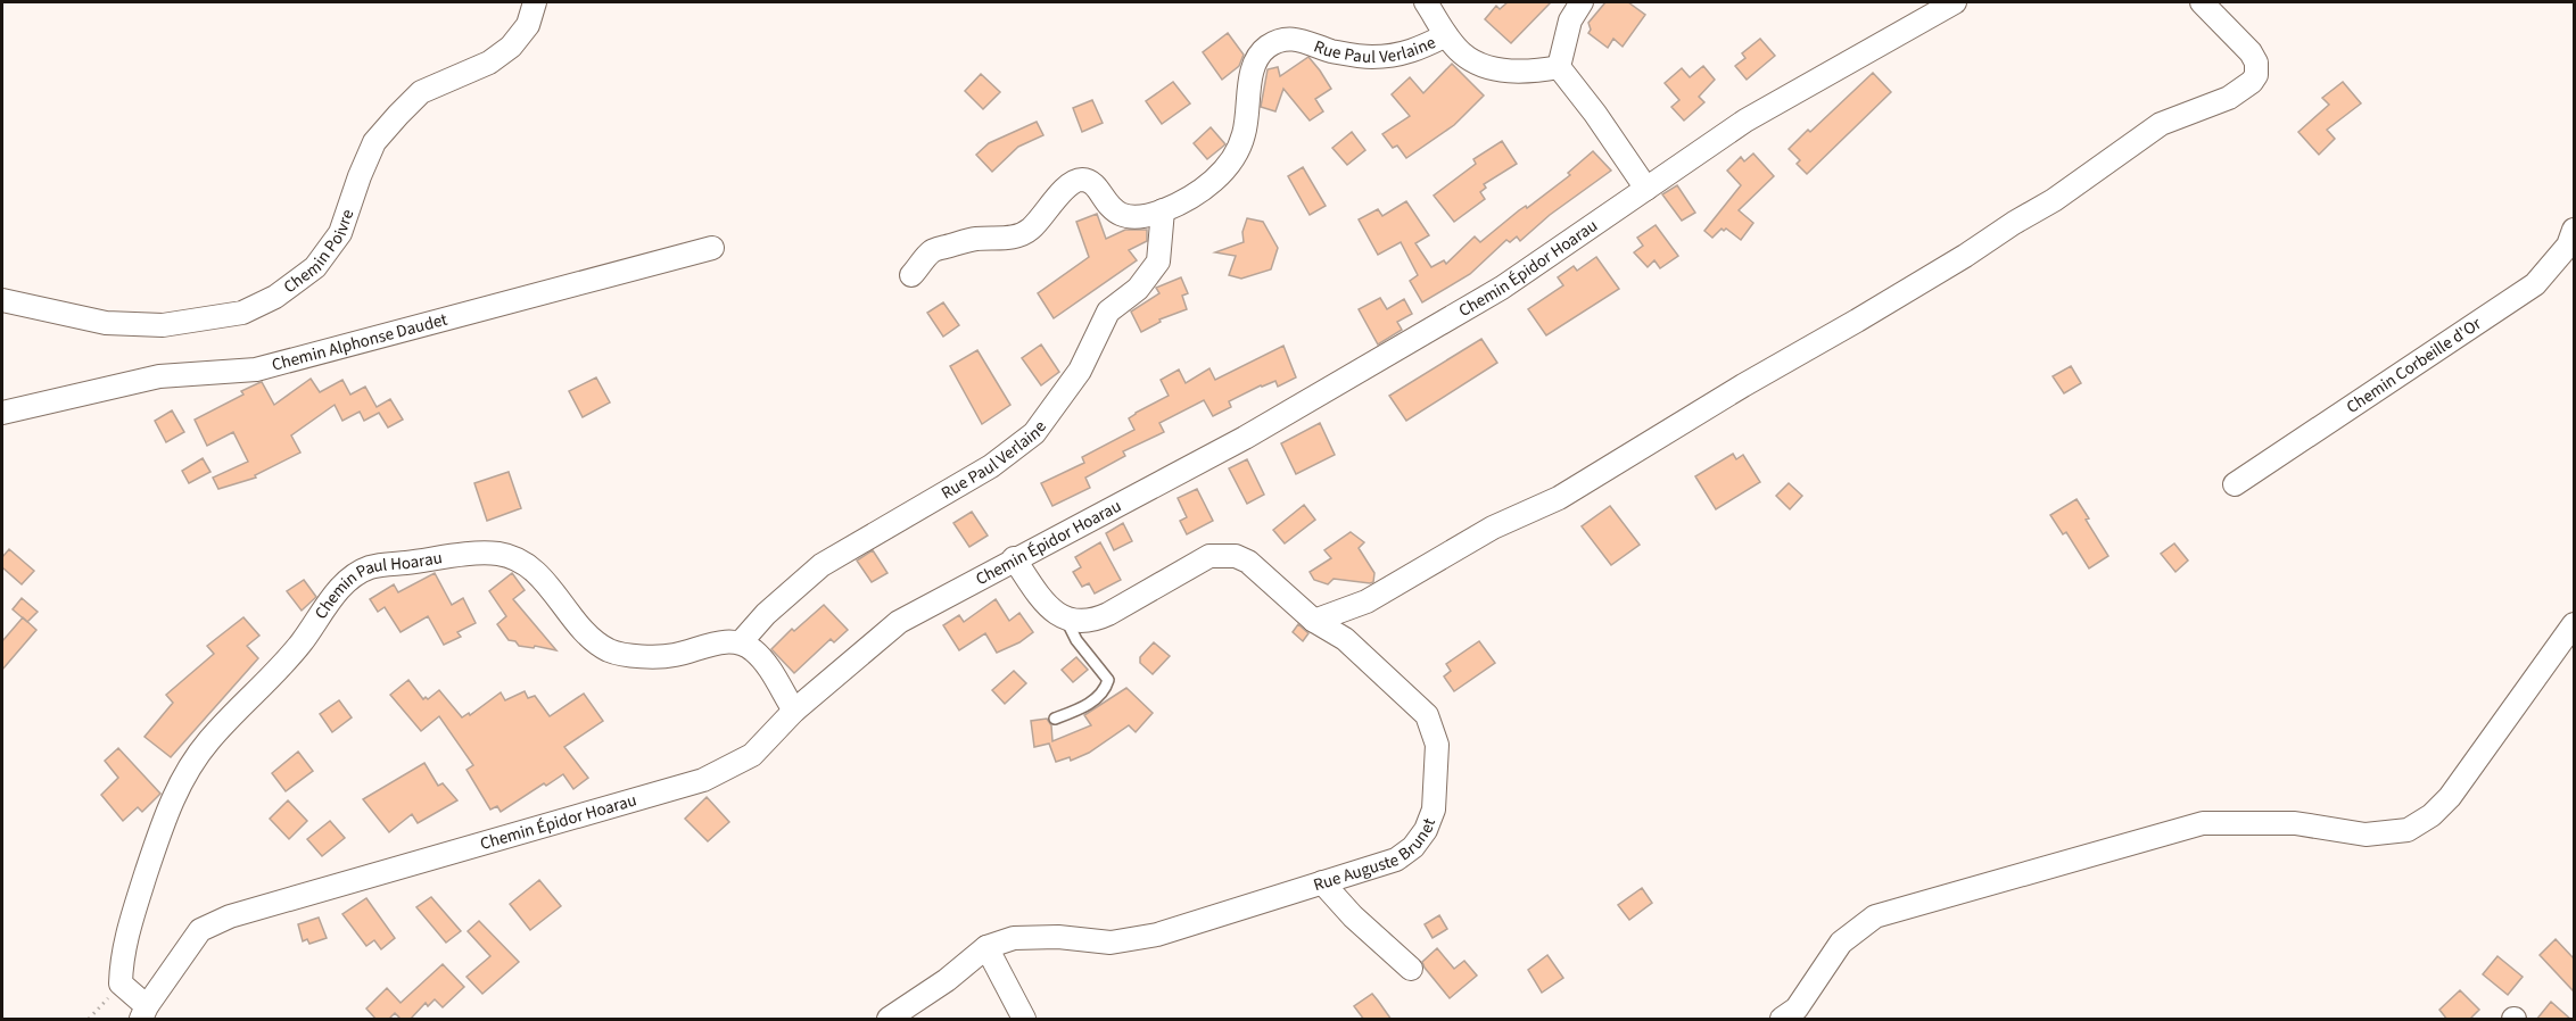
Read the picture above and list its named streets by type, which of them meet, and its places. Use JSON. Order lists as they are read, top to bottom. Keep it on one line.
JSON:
{"streets":{"street":["Rue Paul Verlaine","Chemin Poivre","Chemin Épidor Hoarau","Chemin Alphonse Daudet","Chemin Corbeille d'Or","Chemin Paul Hoarau","Rue Auguste Brunet"]},"crossings":[["Rue Paul Verlaine","Chemin Paul Hoarau"]]}
